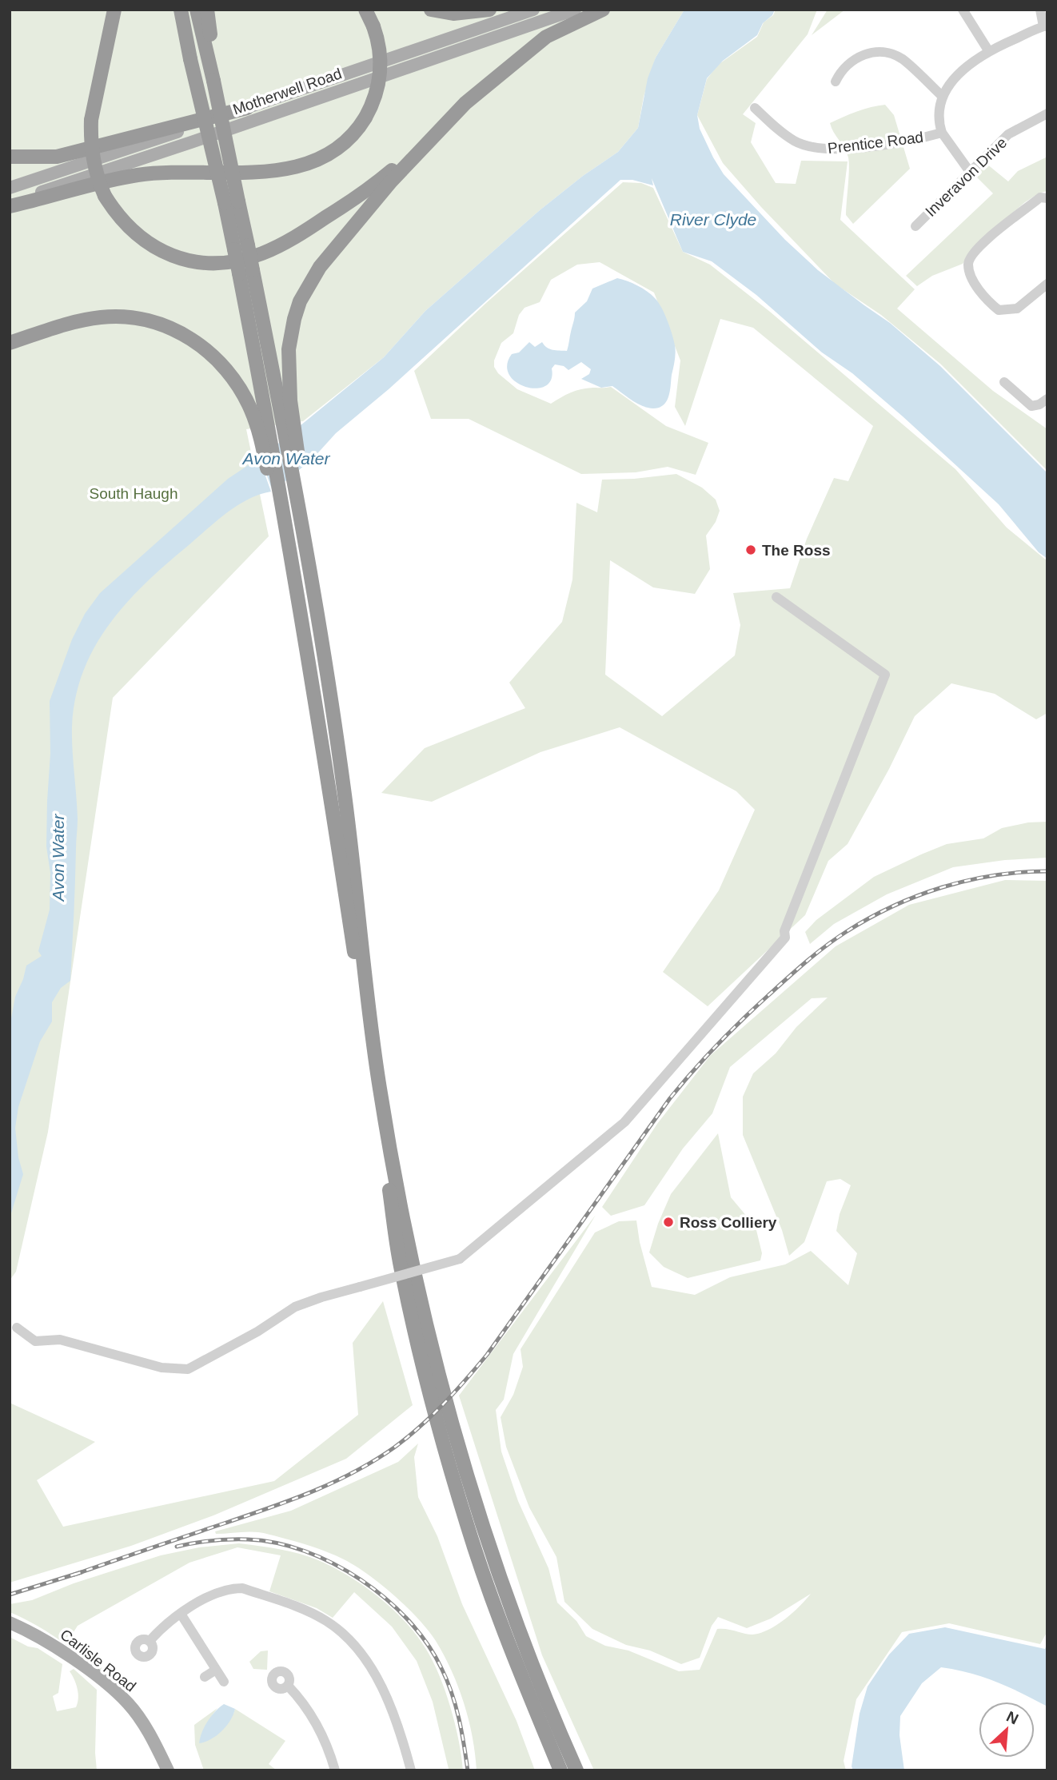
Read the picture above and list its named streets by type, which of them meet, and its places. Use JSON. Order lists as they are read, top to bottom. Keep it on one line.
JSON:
{"streets":{"main road":["Motherwell Road","Carlisle Road"],"street":["Prentice Road","Inveravon Drive"]},"water":["River Clyde","Avon Water"],"parks":["South Haugh"],"places":["The Ross","Ross Colliery"],"north":"top right"}
